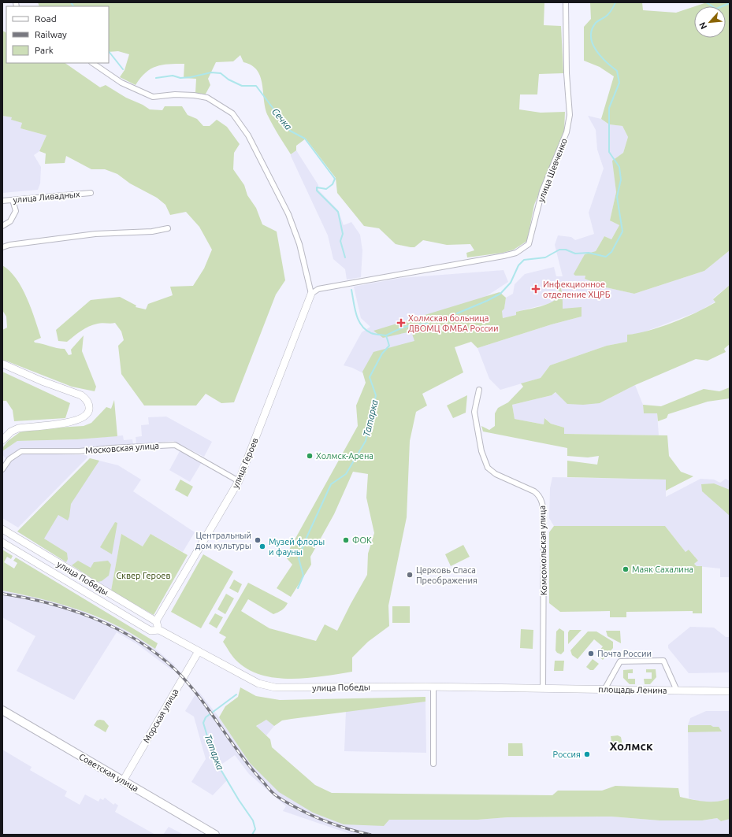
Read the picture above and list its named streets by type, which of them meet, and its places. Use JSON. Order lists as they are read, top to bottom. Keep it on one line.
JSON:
{"streets":{"main road":["улица Героев","улица Победы","площадь Ленина","Морская улица","Советская улица"],"street":["улица Шевченко","улица Ливадных","Московская улица","Комсомольская улица"]},"crossings":[["улица Шевченко","улица Героев"],["Московская улица","улица Героев"],["улица Героев","улица Победы"],["Комсомольская улица","улица Победы"],["Комсомольская улица","площадь Ленина"],["улица Победы","площадь Ленина"],["улица Победы","Морская улица"],["Морская улица","Советская улица"]],"districts":["Холмск"],"water":["Сечка","Татарка"],"parks":["Сквер Героев"],"places":{"health":["Инфекционное отделение ХЦРБ","Холмская больница ДВОМЦ ФМБА России"],"other":["Холмск-Арена","Центральный дом культуры","ФОК","Музей флоры и фауны","Маяк Сахалина","Церковь Спаса Преображения","Почта России","Россия"]},"legend":["Road","Railway","Park"],"north":"bottom left"}
